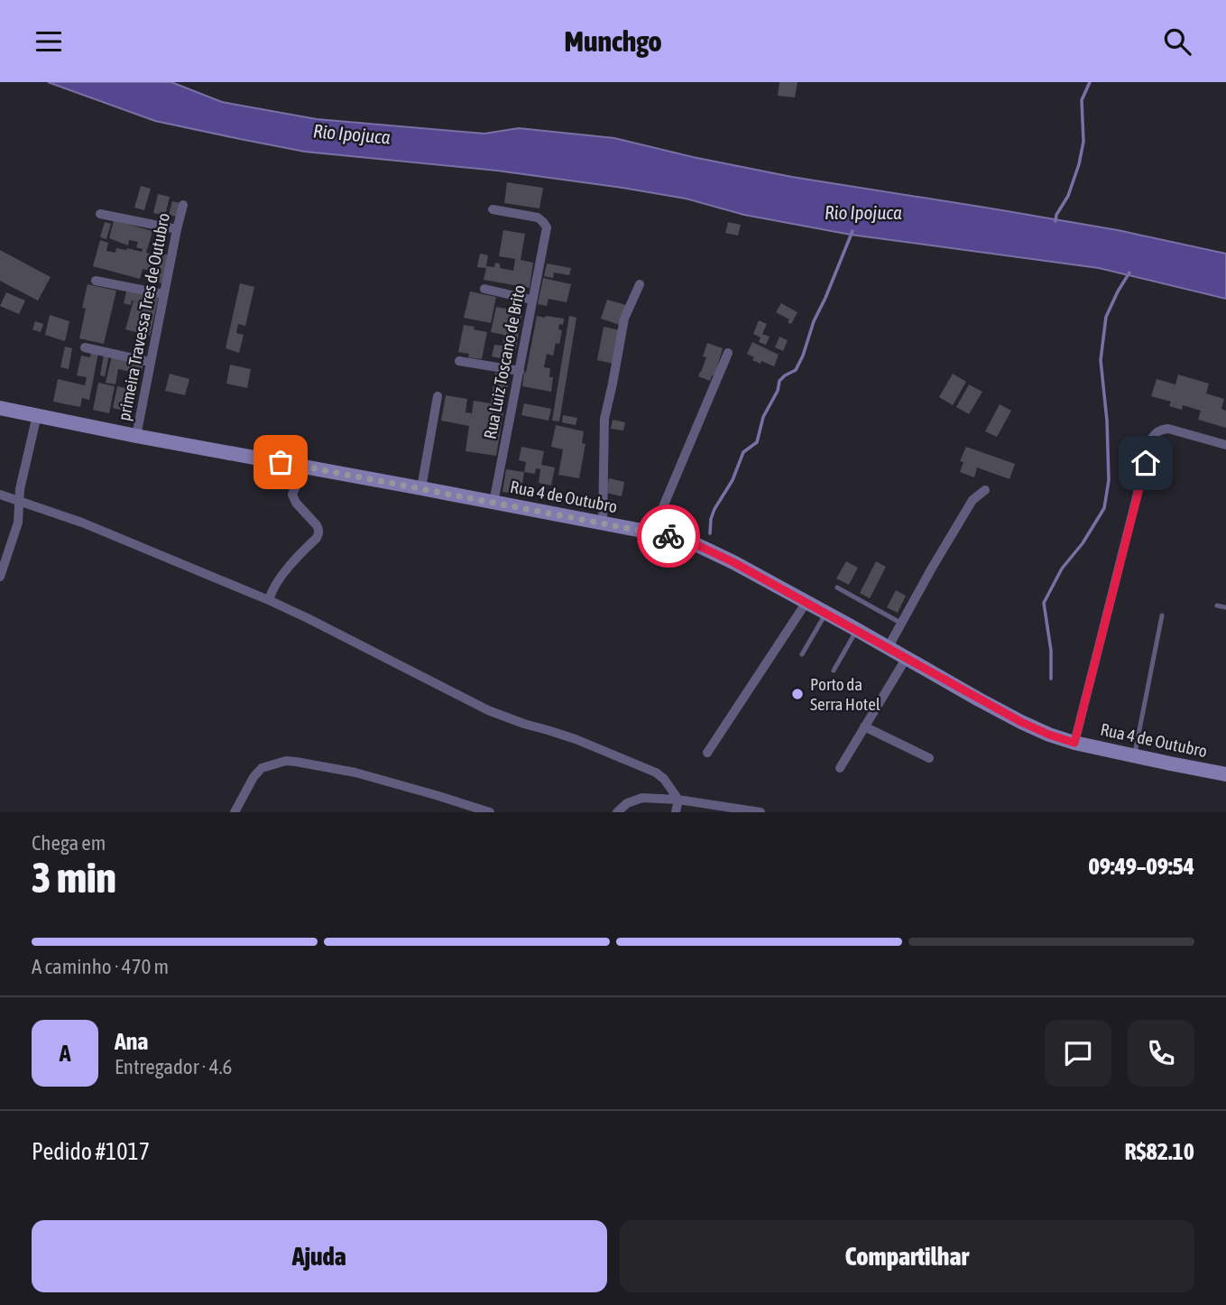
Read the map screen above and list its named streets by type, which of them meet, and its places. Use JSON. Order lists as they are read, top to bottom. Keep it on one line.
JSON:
{"streets":{"main road":["Rua 4 de Outubro"],"street":["primeira Travessa Tres de Outubro","Rua Luiz Toscano de Brito"]},"crossings":[["primeira Travessa Tres de Outubro","Rua 4 de Outubro"],["Rua Luiz Toscano de Brito","Rua 4 de Outubro"]],"water":["Rio Ipojuca"],"places":["Porto da Serra Hotel"],"page":{"header":"Munchgo","heading":["3 min","Chega em","09:49–09:54"],"panel":["Ana","Entregador · 4.6","Pedido #1017","R$82.10"],"bar":"A caminho · 470 m","round":"A","buttons":["Ajuda","Compartilhar"]}}
